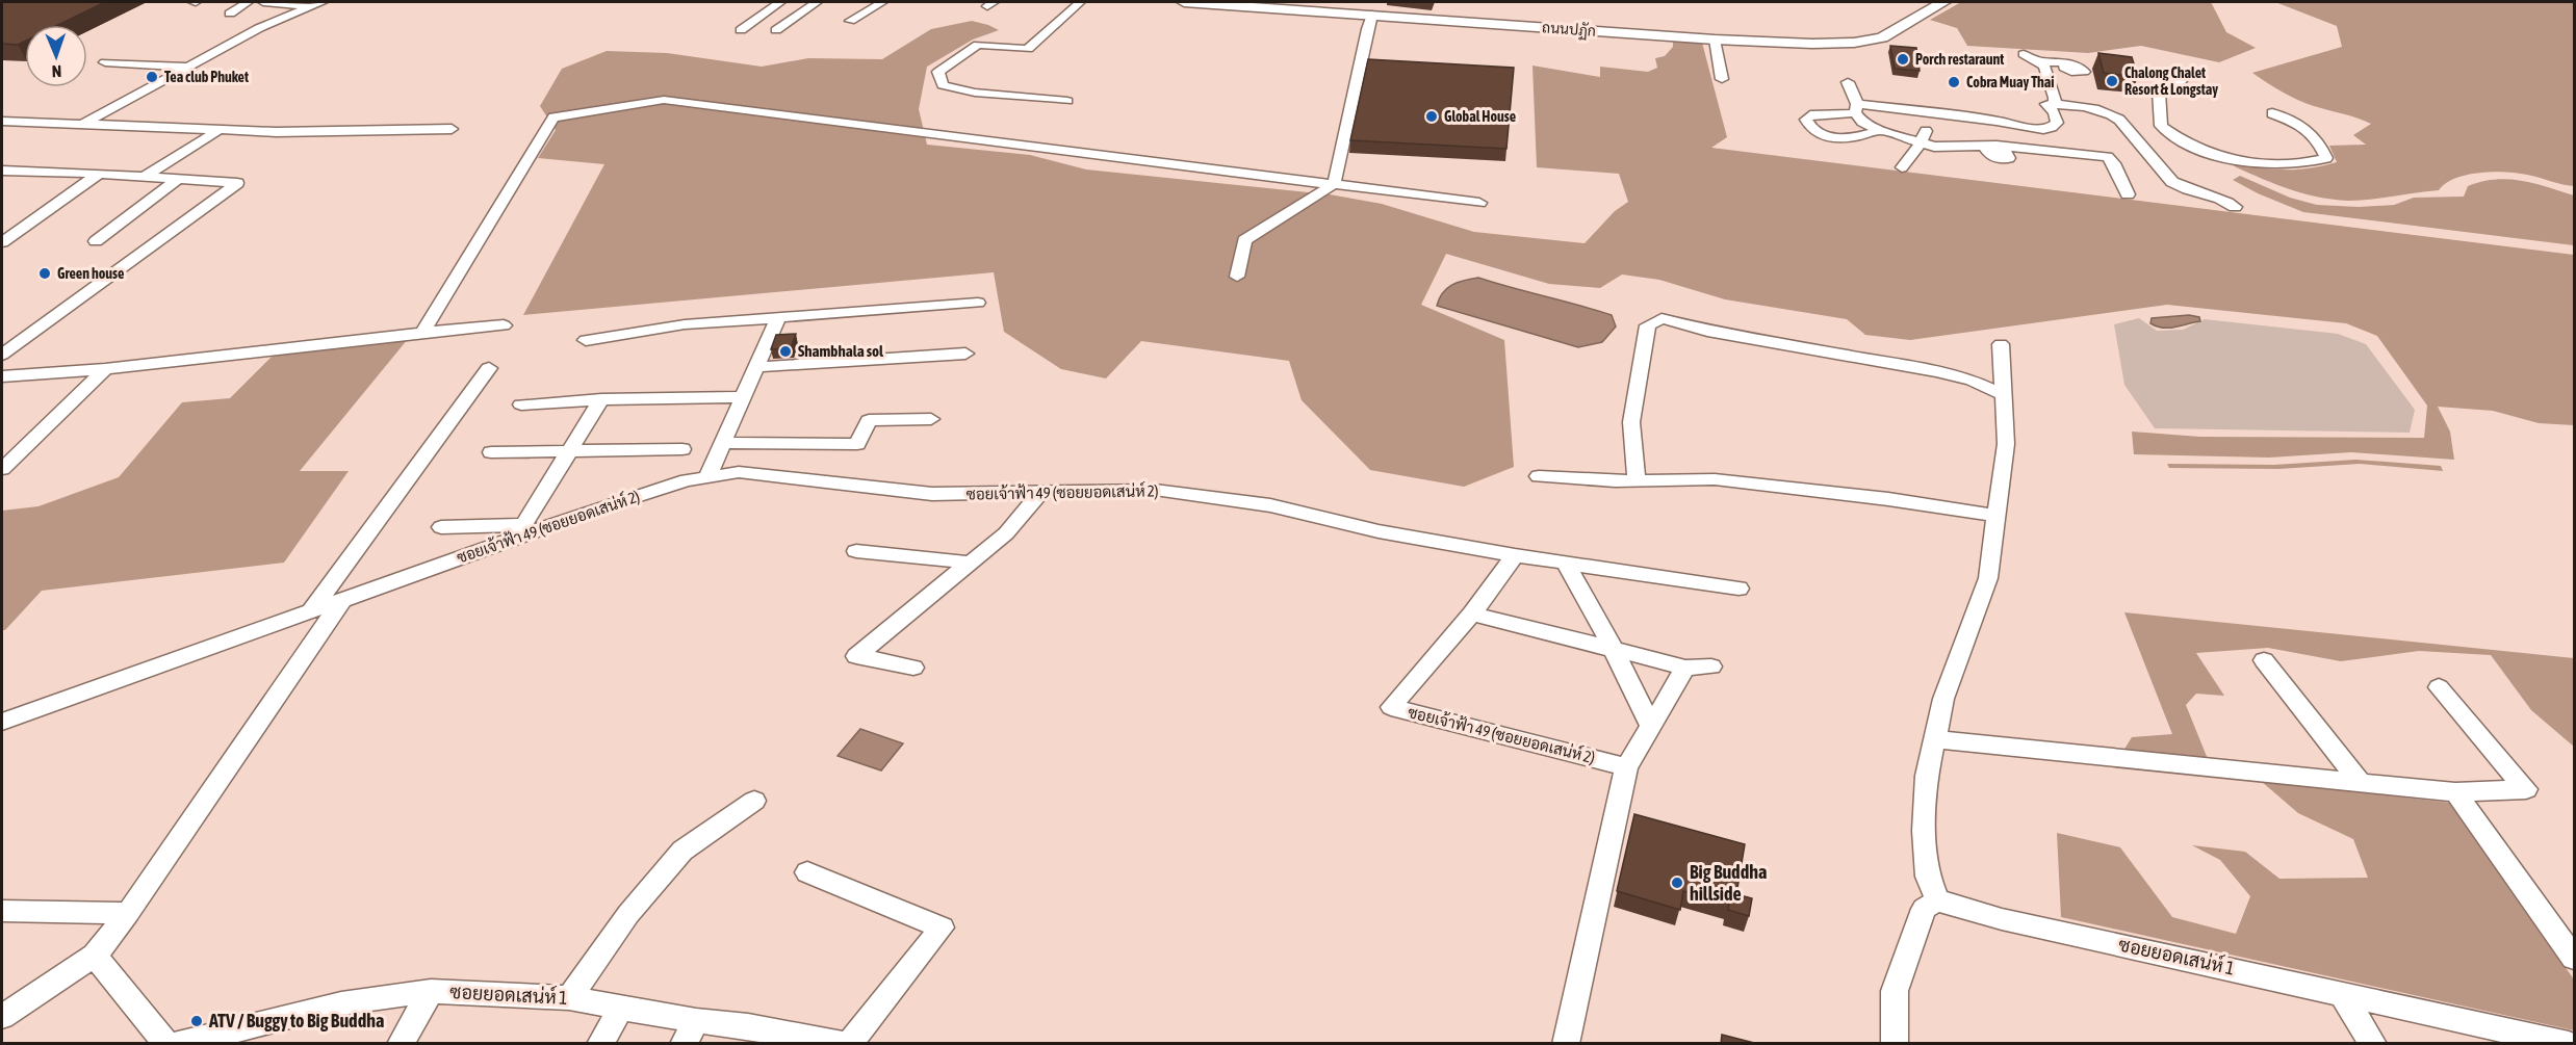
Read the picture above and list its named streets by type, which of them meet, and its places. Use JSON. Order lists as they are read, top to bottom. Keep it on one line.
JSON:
{"streets":{"main road":["ถนนปฏัก"],"street":["ซอยเจ้าฟ้า 49 (ซอยยอดเสน่ห์ 2)","ซอยยอดเสน่ห์ 1"]},"places":["Porch restaraunt","Tea club Phuket","Chalong Chalet Resort & Longstay","Cobra Muay Thai","Global House","Green house","Shambhala sol","Big Buddha hillside","ATV / Buggy to Big Buddha"],"north":"bottom"}
